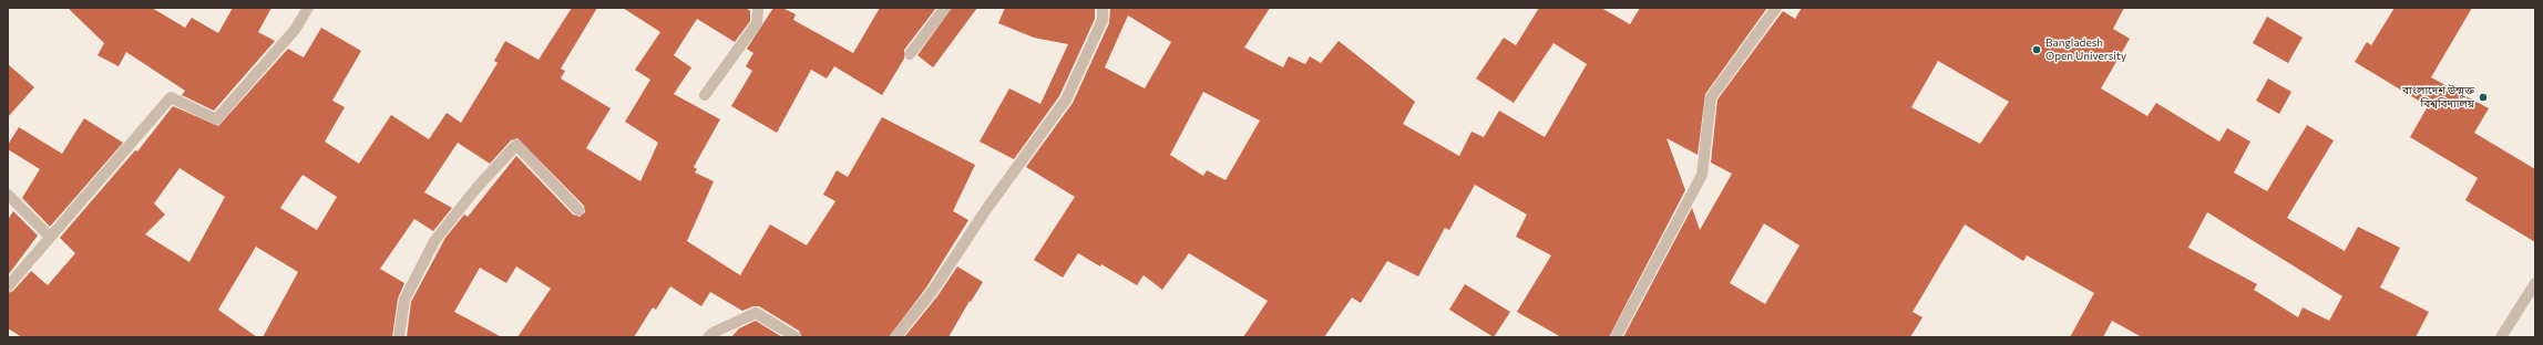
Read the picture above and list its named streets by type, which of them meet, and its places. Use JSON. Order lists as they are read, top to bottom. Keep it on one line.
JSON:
{"places":["Bangladesh Open University","বাংলাদেশ উন্মুক্ত বিশ্ববিদ্যালয়"]}
